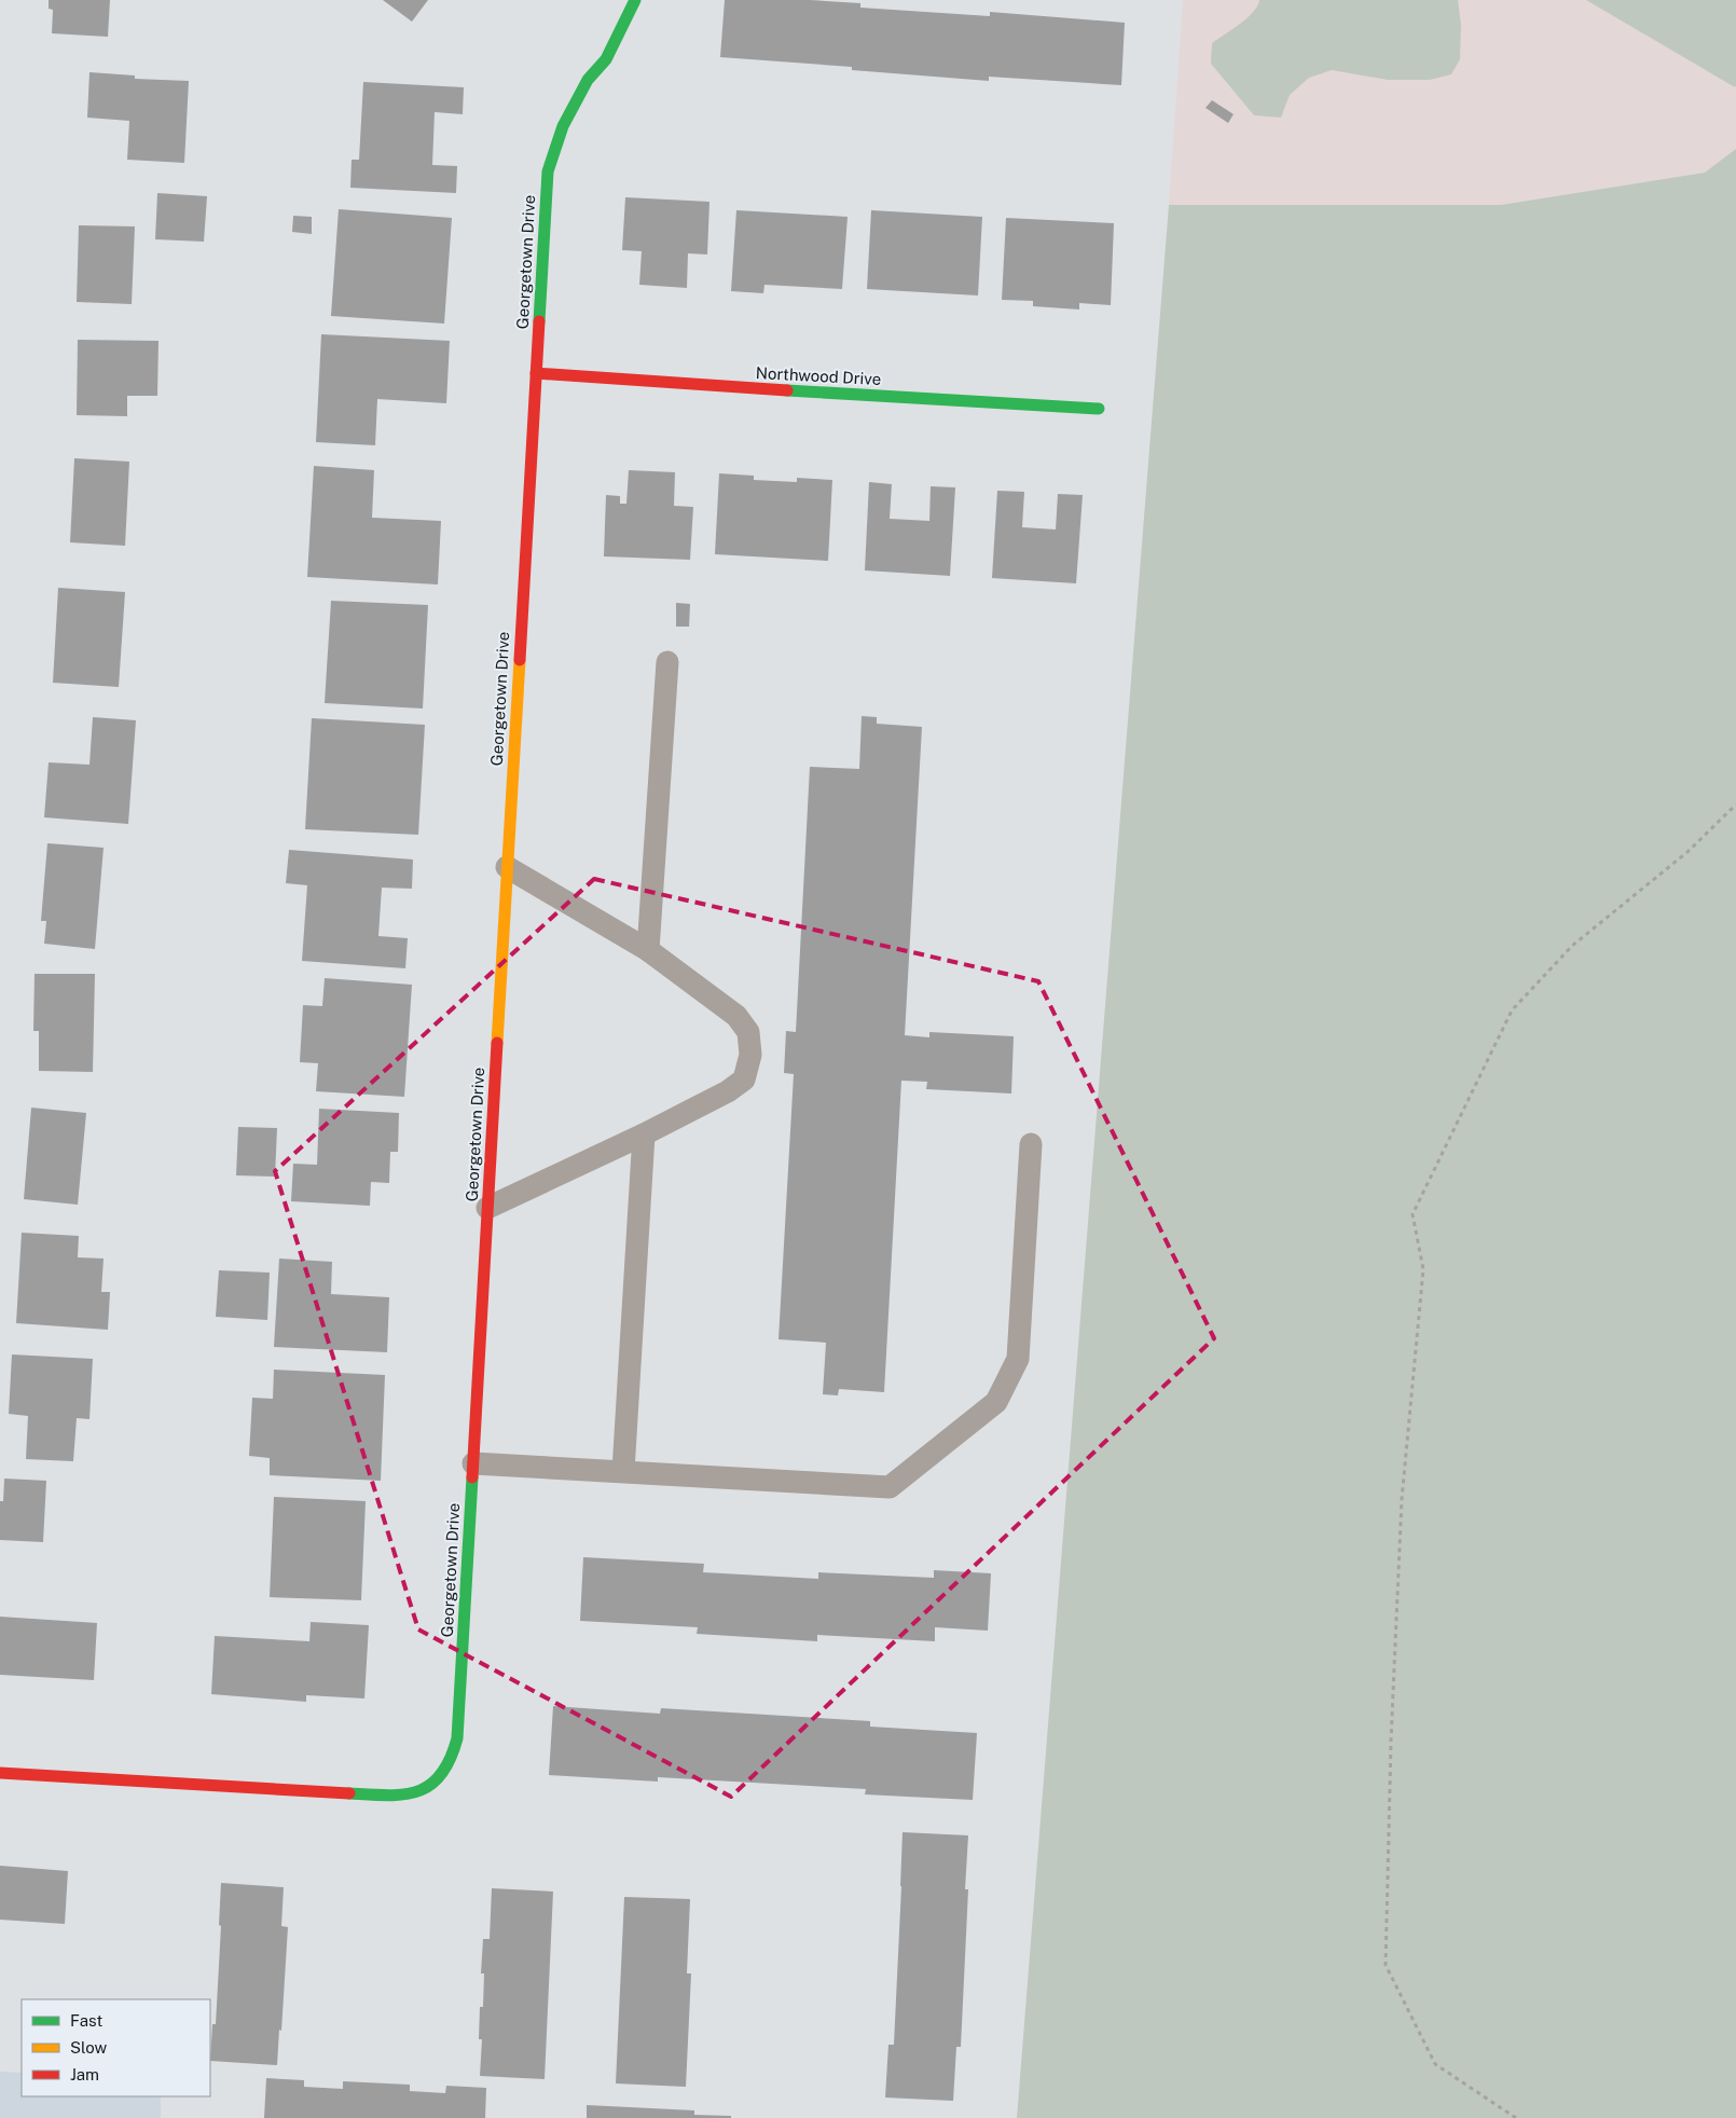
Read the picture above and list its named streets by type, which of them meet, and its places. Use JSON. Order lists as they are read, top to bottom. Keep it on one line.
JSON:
{"streets":{"street":["Georgetown Drive","Northwood Drive"]},"crossings":[["Georgetown Drive","Northwood Drive"]],"legend":["Fast","Slow","Jam"]}
